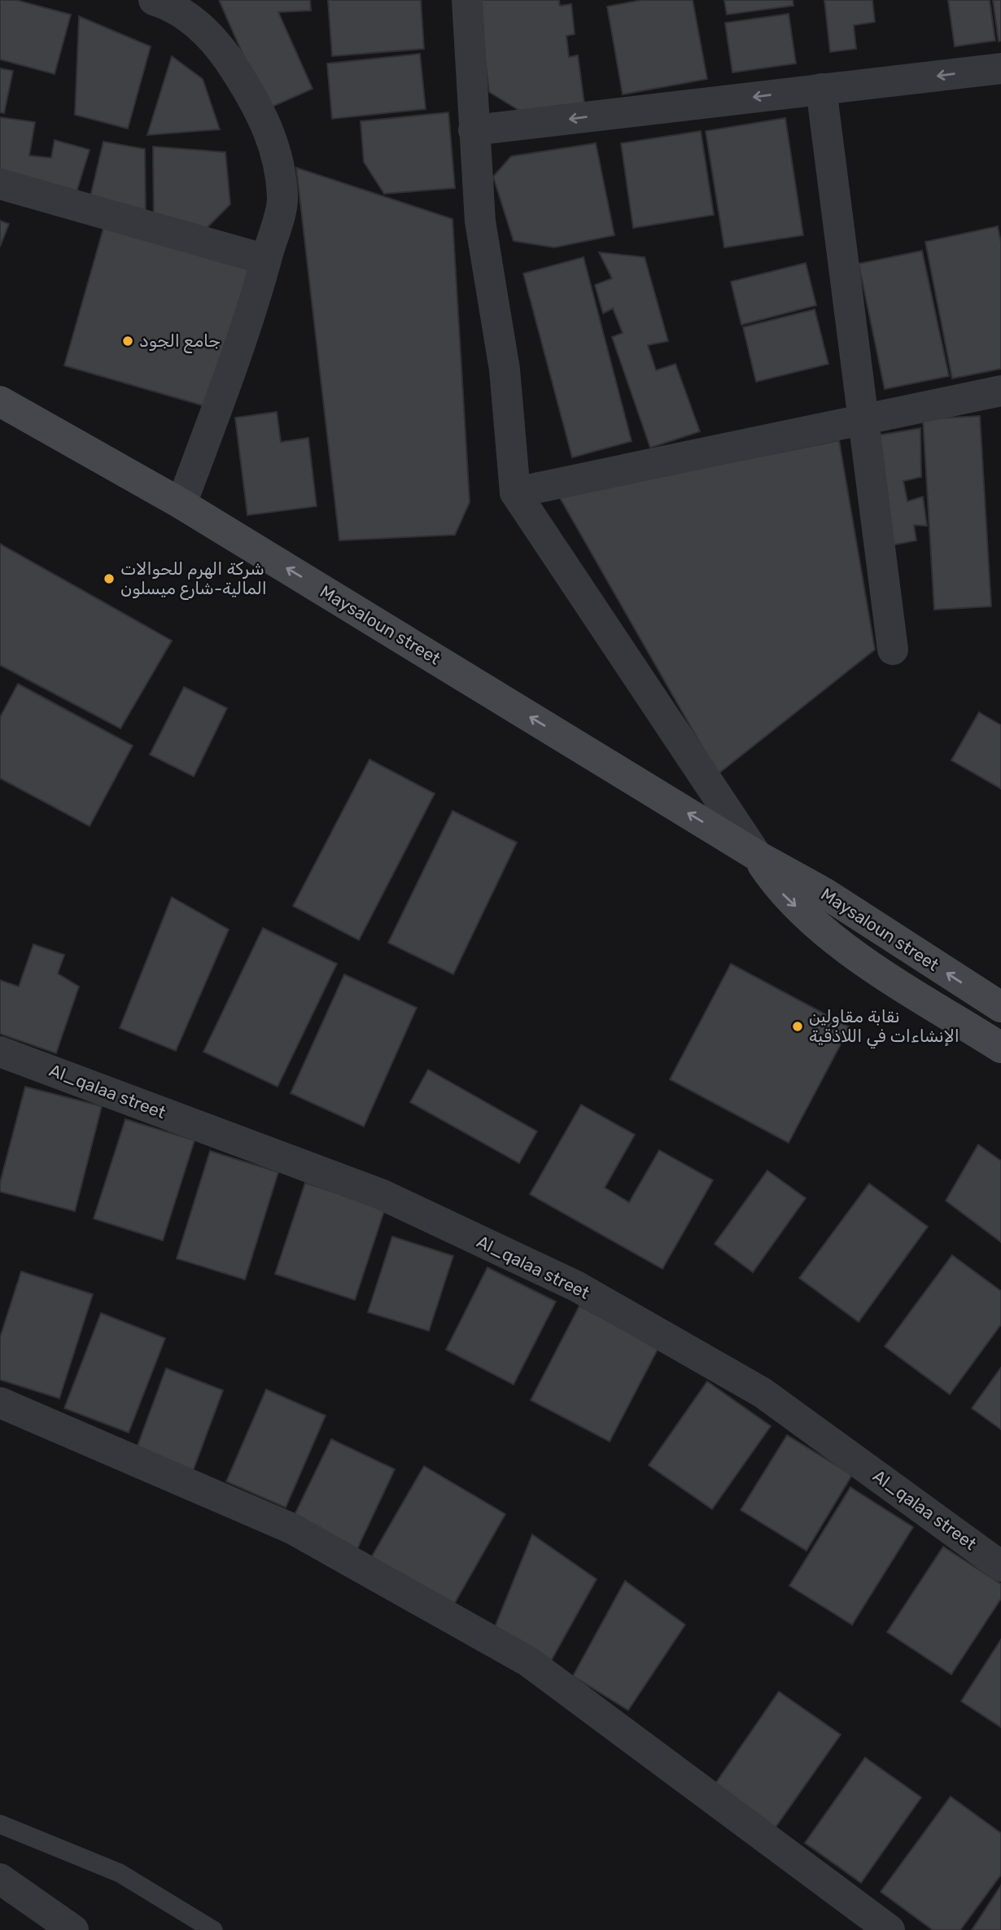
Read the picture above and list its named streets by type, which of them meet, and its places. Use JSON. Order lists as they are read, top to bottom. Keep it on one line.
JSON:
{"streets":{"main road":["Maysaloun street"],"street":["Al_qalaa street"]},"places":["جامع الجود","شركة الهرم للحوالات المالية-شارع ميسلون","نقابة مقاولين الإنشاءات في اللاذقية"]}
